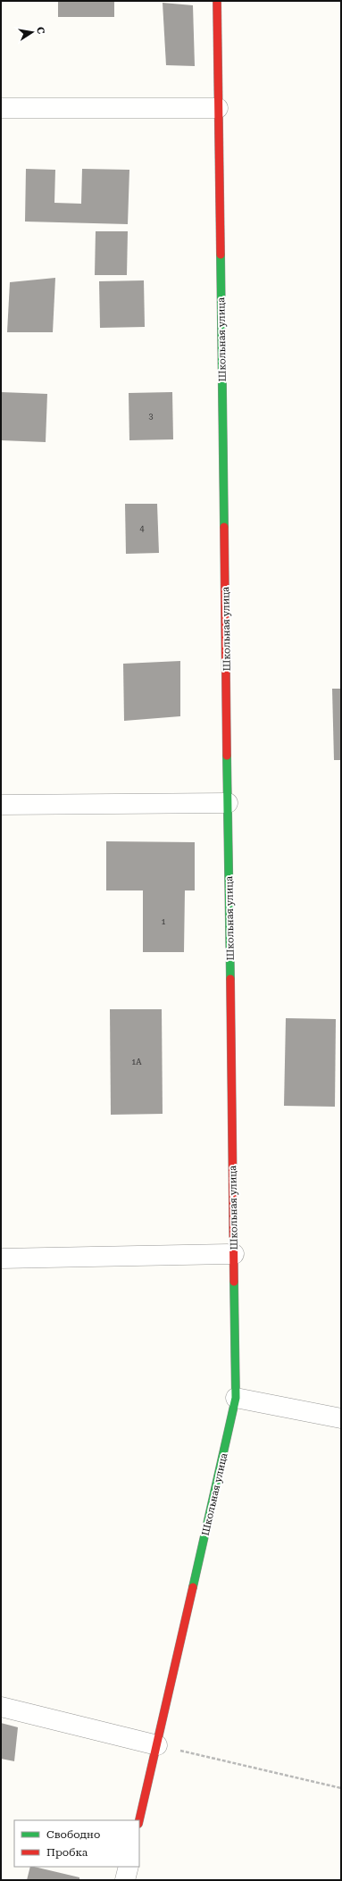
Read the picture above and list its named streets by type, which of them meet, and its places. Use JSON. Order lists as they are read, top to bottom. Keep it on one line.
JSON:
{"streets":{"street":["Школьная улица"]},"house_numbers":["3","4","1","1А"],"legend":["Свободно","Пробка"],"north":"right"}
